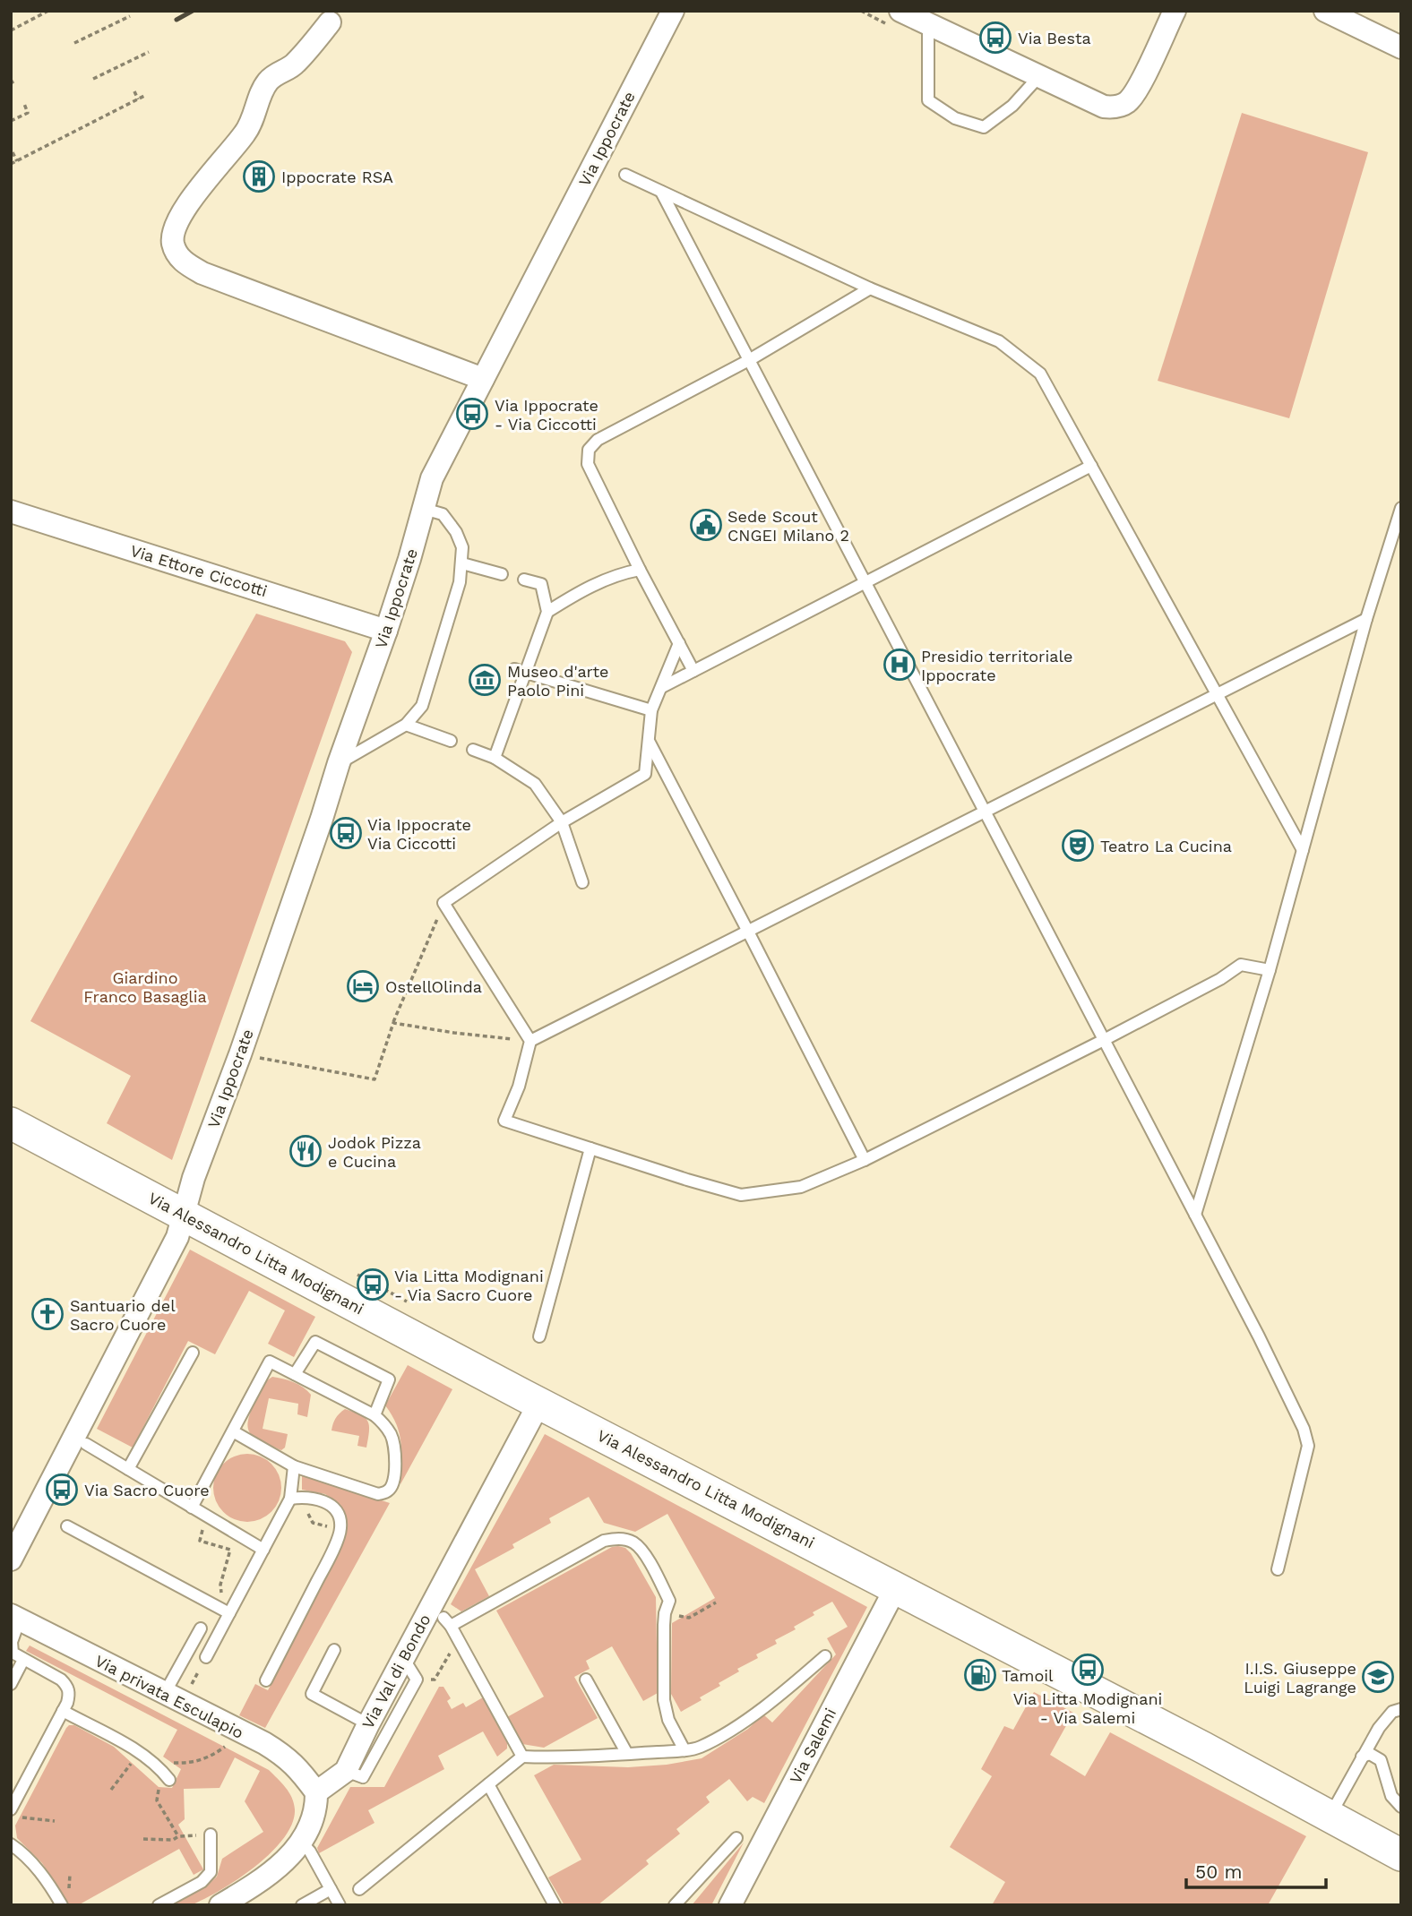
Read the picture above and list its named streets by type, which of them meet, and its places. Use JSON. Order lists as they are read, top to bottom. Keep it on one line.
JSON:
{"streets":{"street":["Via Ippocrate","Via Ettore Ciccotti","Via Alessandro Litta Modignani","Via Val di Bondo","Via privata Esculapio","Via Salemi"]},"crossings":[["Via Ippocrate","Via Ettore Ciccotti"],["Via Ippocrate","Via Alessandro Litta Modignani"],["Via Alessandro Litta Modignani","Via Val di Bondo"],["Via Alessandro Litta Modignani","Via Salemi"],["Via Val di Bondo","Via privata Esculapio"]],"parks":["Giardino Franco Basaglia"],"places":{"bus stop":["Via Besta","Via Ippocrate - Via Ciccotti","Via Ippocrate Via Ciccotti","Via Litta Modignani - Via Sacro Cuore","Via Sacro Cuore","Via Litta Modignani - Via Salemi"],"building":["Ippocrate RSA"],"public building":["Sede Scout CNGEI Milano 2"],"hospital":["Presidio territoriale Ippocrate"],"museum":["Museo d'arte Paolo Pini"],"theatre":["Teatro La Cucina"],"hotel":["OstellOlinda"],"restaurant":["Jodok Pizza e Cucina"],"church":["Santuario del Sacro Cuore"],"fuel station":["Tamoil"],"school or university":["I.I.S. Giuseppe Luigi Lagrange"]},"scale_bar":"50 m"}
